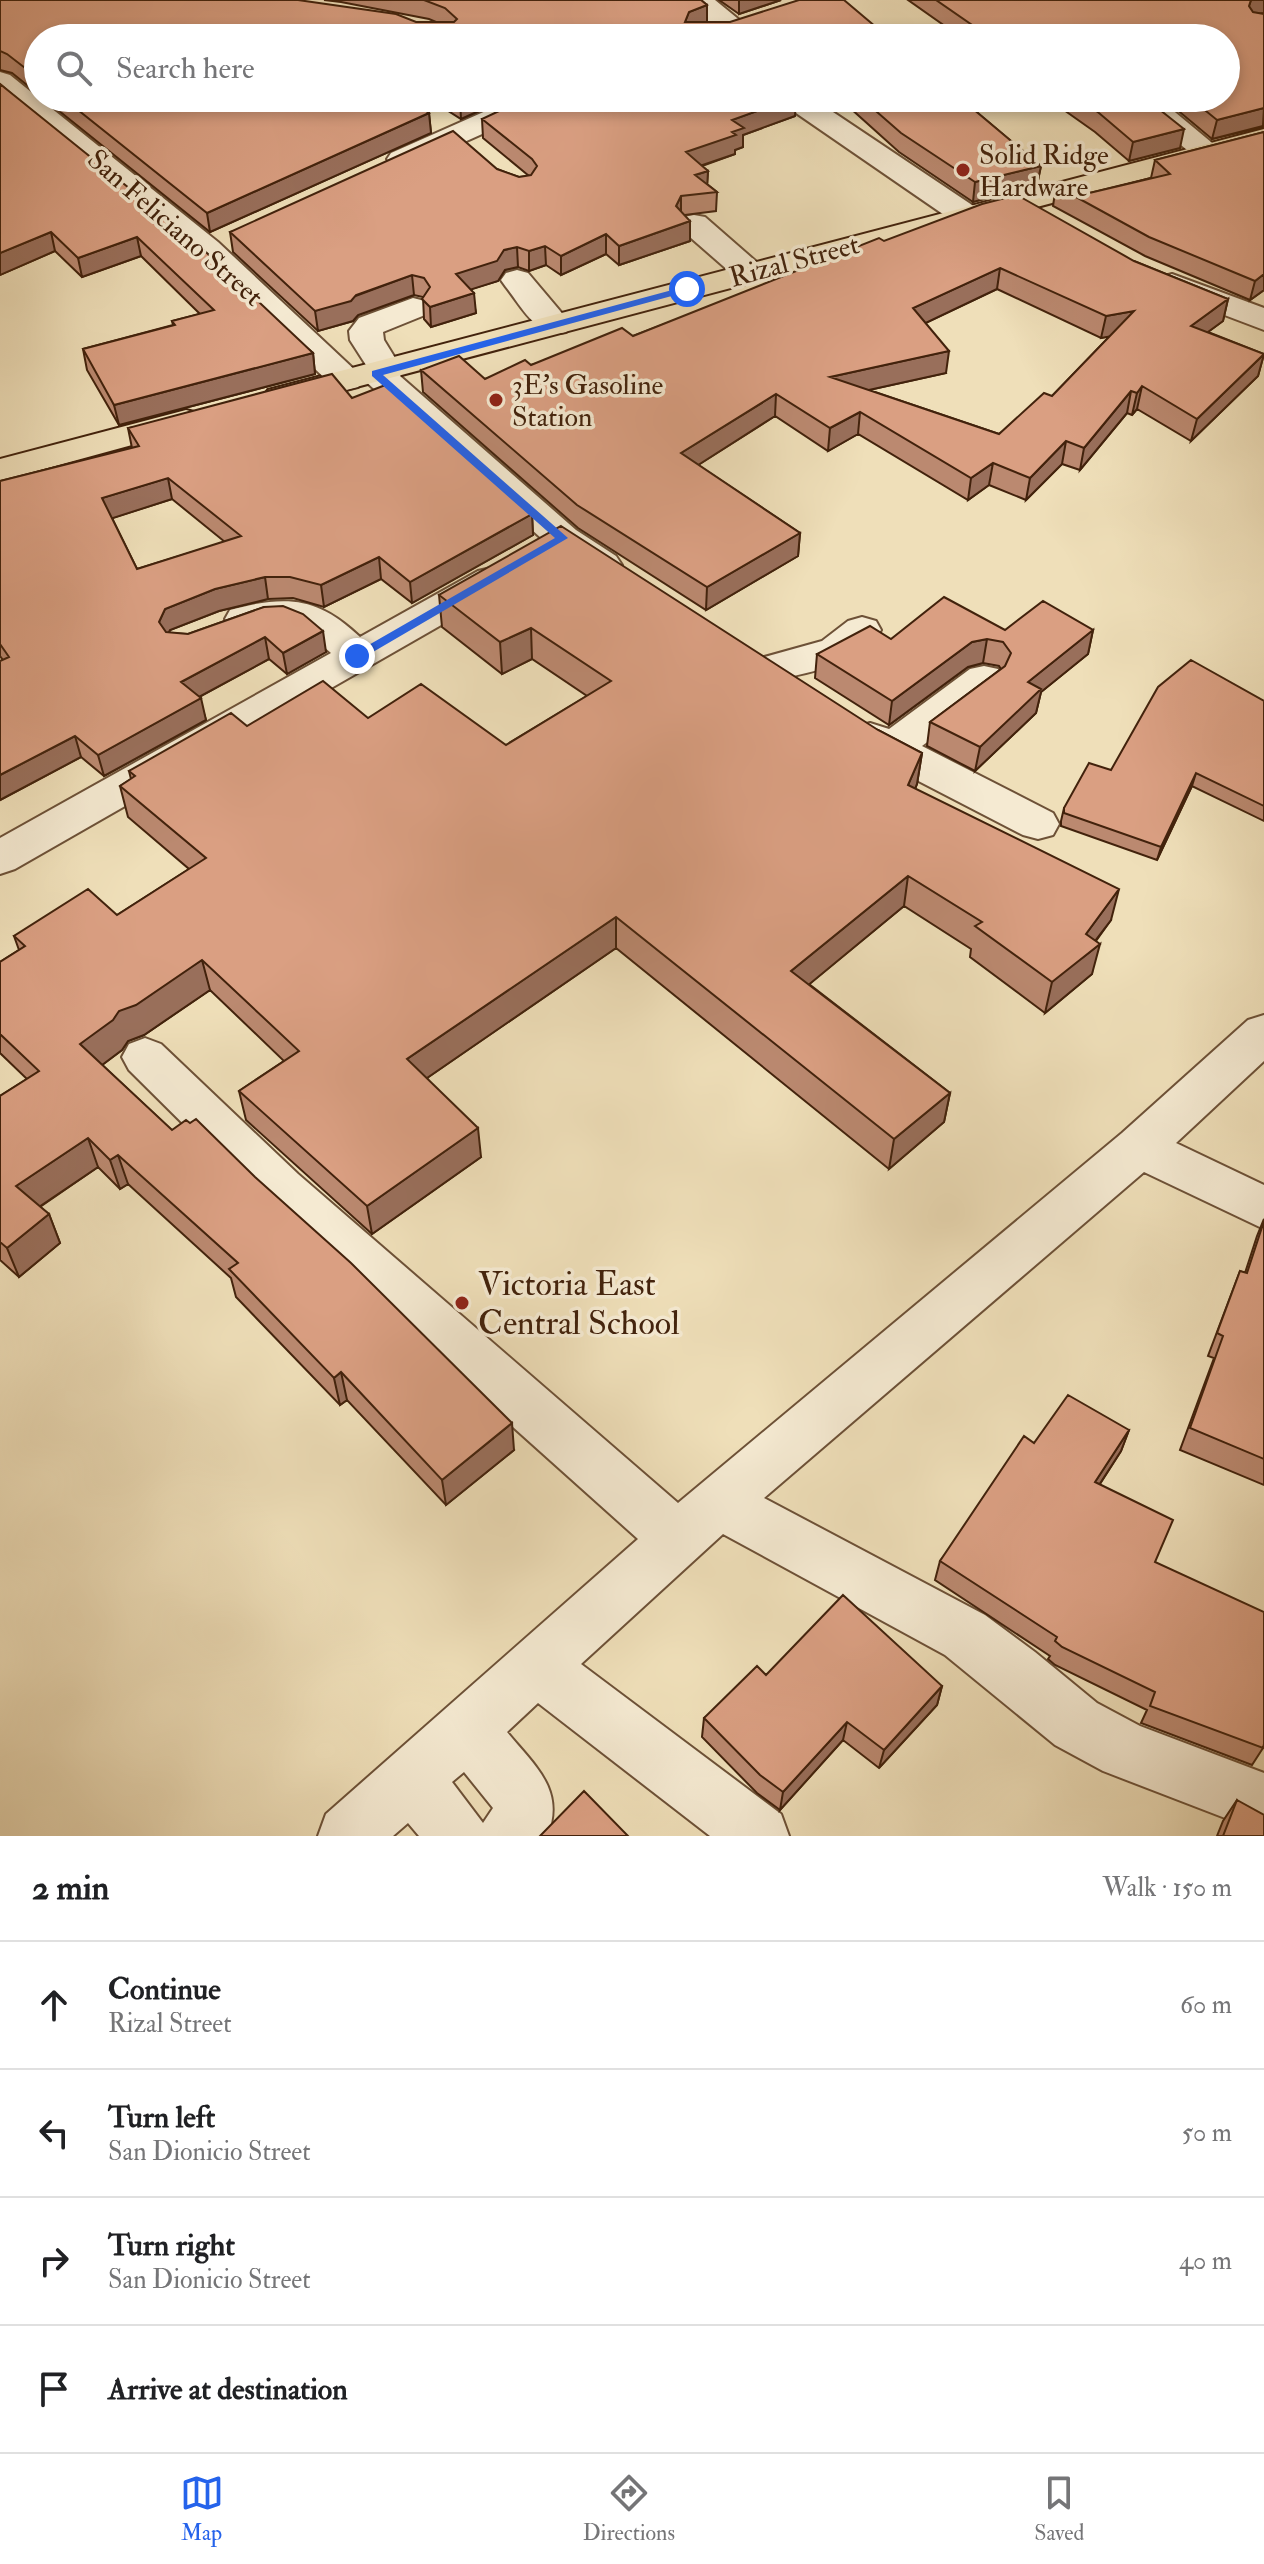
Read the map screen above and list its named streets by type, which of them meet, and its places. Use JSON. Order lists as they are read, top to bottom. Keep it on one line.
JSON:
{"streets":{"main road":["Rizal Street"],"street":["San Feliciano Street"]},"crossings":[["San Feliciano Street","Rizal Street"]],"places":["Solid Ridge Hardware","3E's Gasoline Station","Victoria East Central School"],"page":{"search":"Search here","heading":["2 min","Walk · 150 m"],"list":[["Continue","Rizal Street","60 m"],["Turn left","San Dionicio Street","50 m"],["Turn right","San Dionicio Street","40 m"],"Arrive at destination"],"nav":["Map","Directions","Saved"]}}
